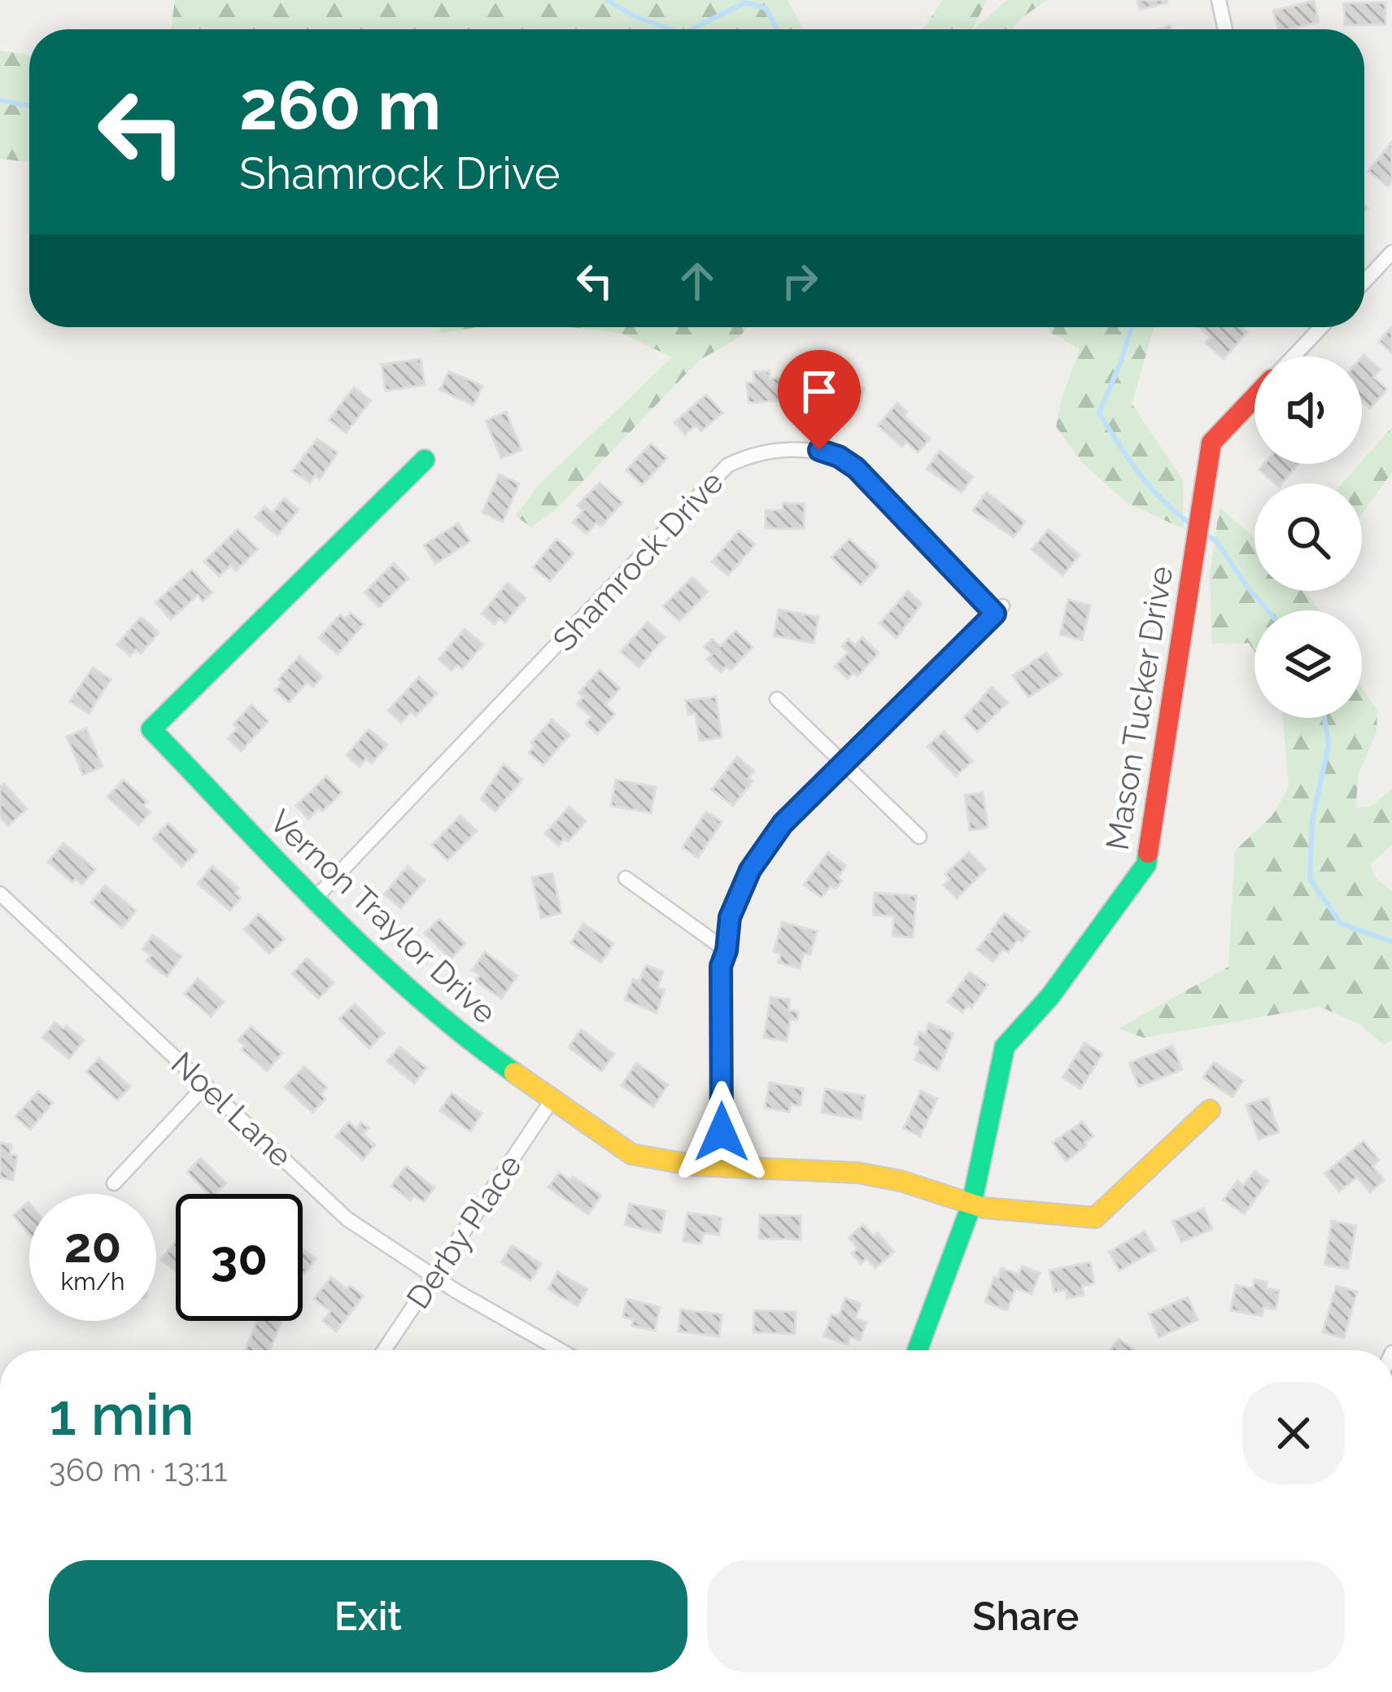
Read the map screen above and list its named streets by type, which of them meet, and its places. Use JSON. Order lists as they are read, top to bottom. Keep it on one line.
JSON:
{"streets":{"street":["Shamrock Drive","Mason Tucker Drive","Vernon Traylor Drive","Noel Lane","Derby Place"]},"crossings":[["Shamrock Drive","Vernon Traylor Drive"],["Mason Tucker Drive","Vernon Traylor Drive"],["Vernon Traylor Drive","Derby Place"],["Noel Lane","Derby Place"]],"page":{"turn":["260 m","Shamrock Drive"],"speed":"20 km/h","limit":"30","heading":["1 min","360 m · 13:11"],"buttons":["Exit","Share"]}}
